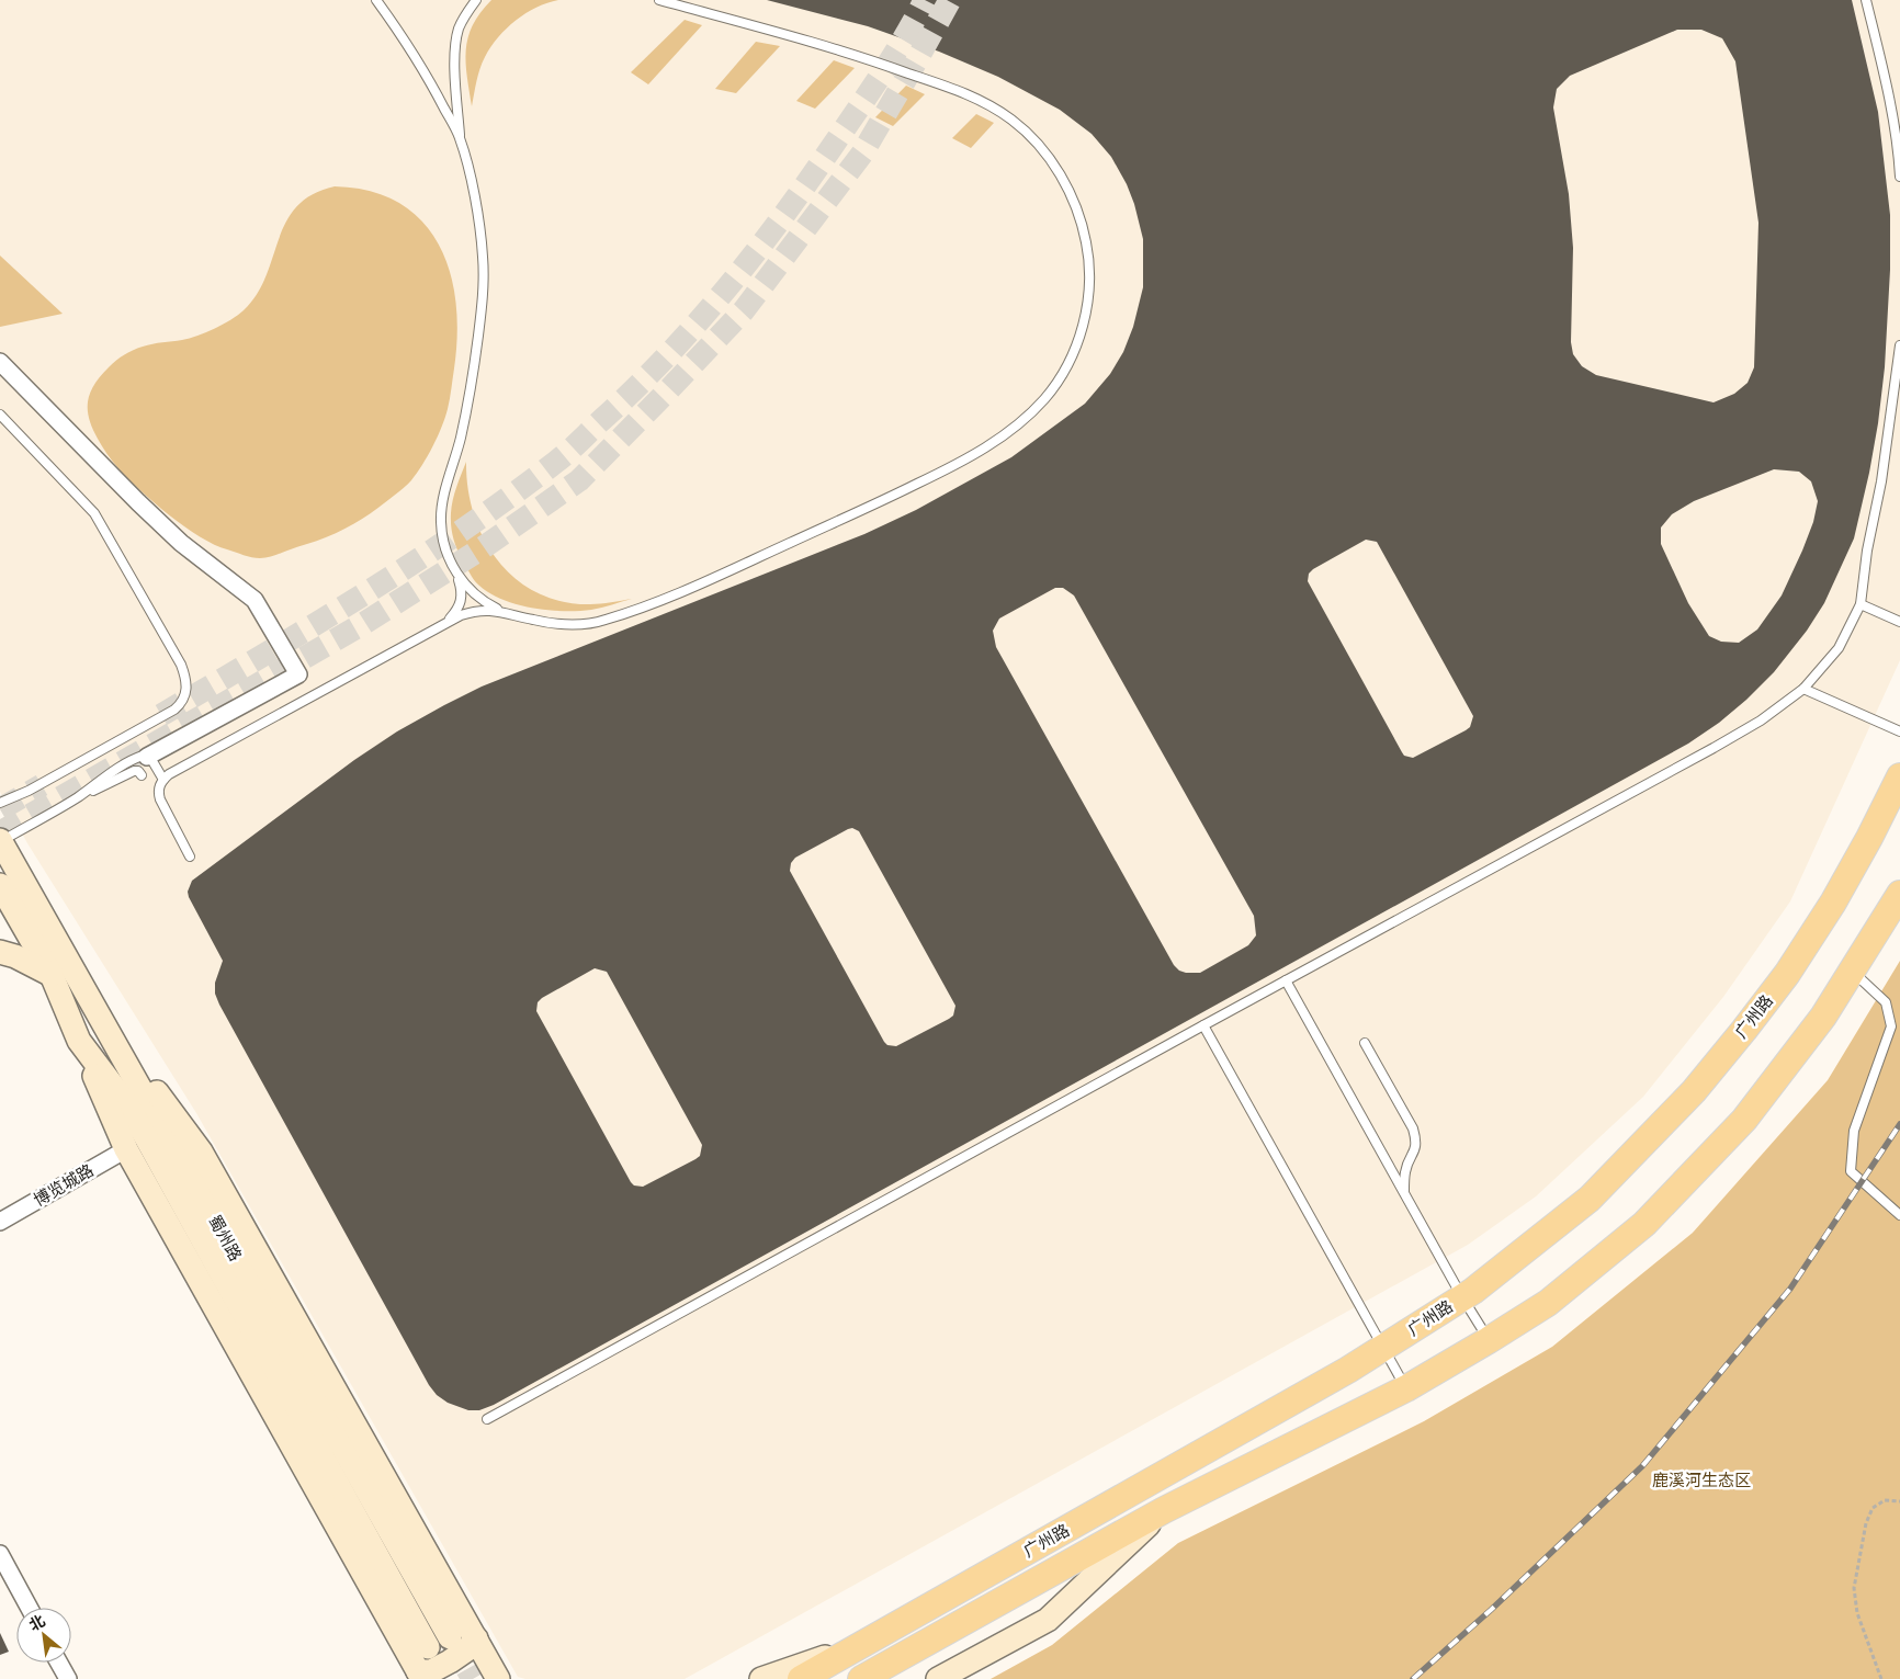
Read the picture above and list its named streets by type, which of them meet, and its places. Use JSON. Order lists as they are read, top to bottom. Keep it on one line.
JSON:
{"streets":{"main road":["广州路"],"street":["博览城路","蜀州路"]},"parks":["鹿溪河生态区"],"north":"top left"}
